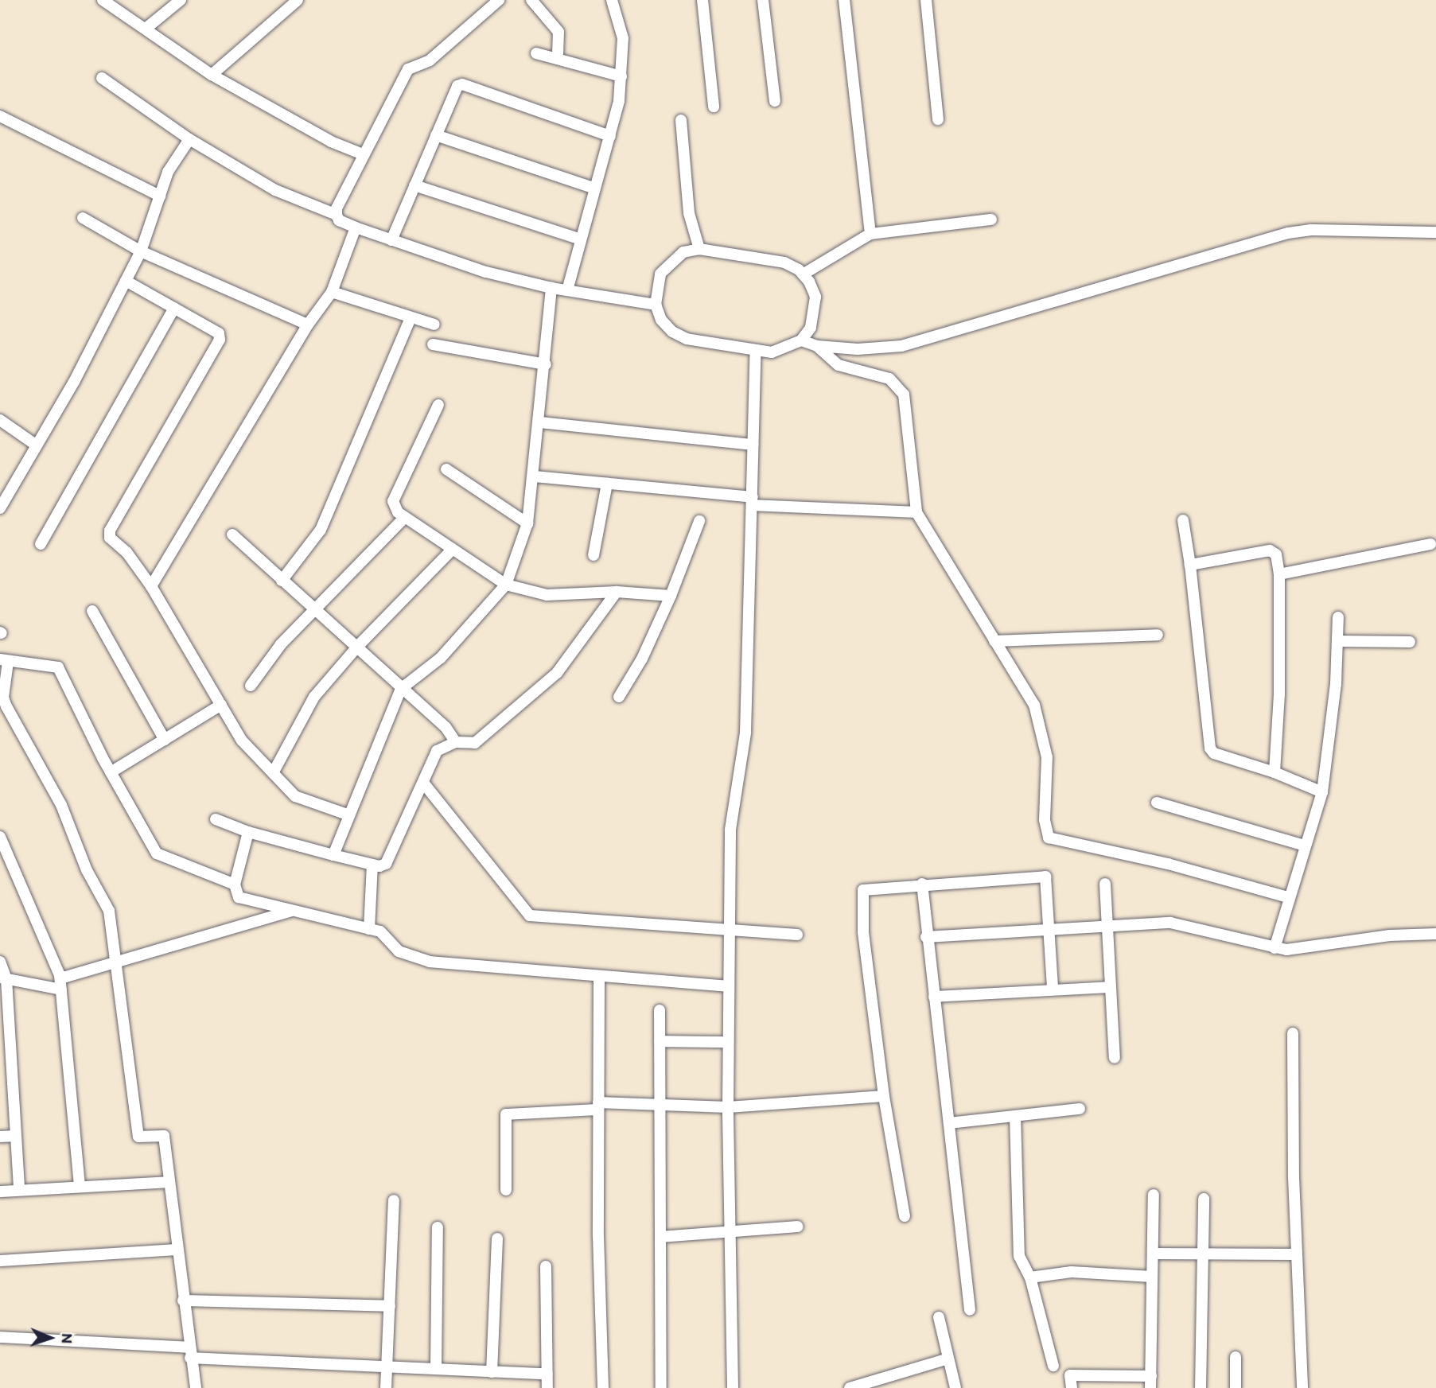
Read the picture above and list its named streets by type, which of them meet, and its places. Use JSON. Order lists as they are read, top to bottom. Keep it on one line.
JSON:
{"north":"right"}
